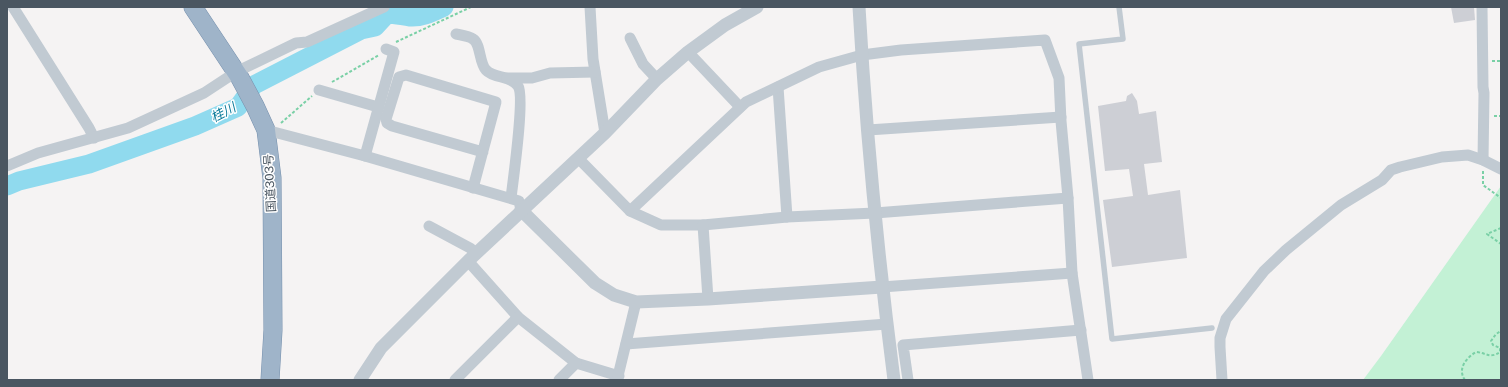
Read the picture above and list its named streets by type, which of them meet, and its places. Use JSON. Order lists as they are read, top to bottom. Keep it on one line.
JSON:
{"streets":{"highway":["国道303号"]},"water":["桂川"]}
